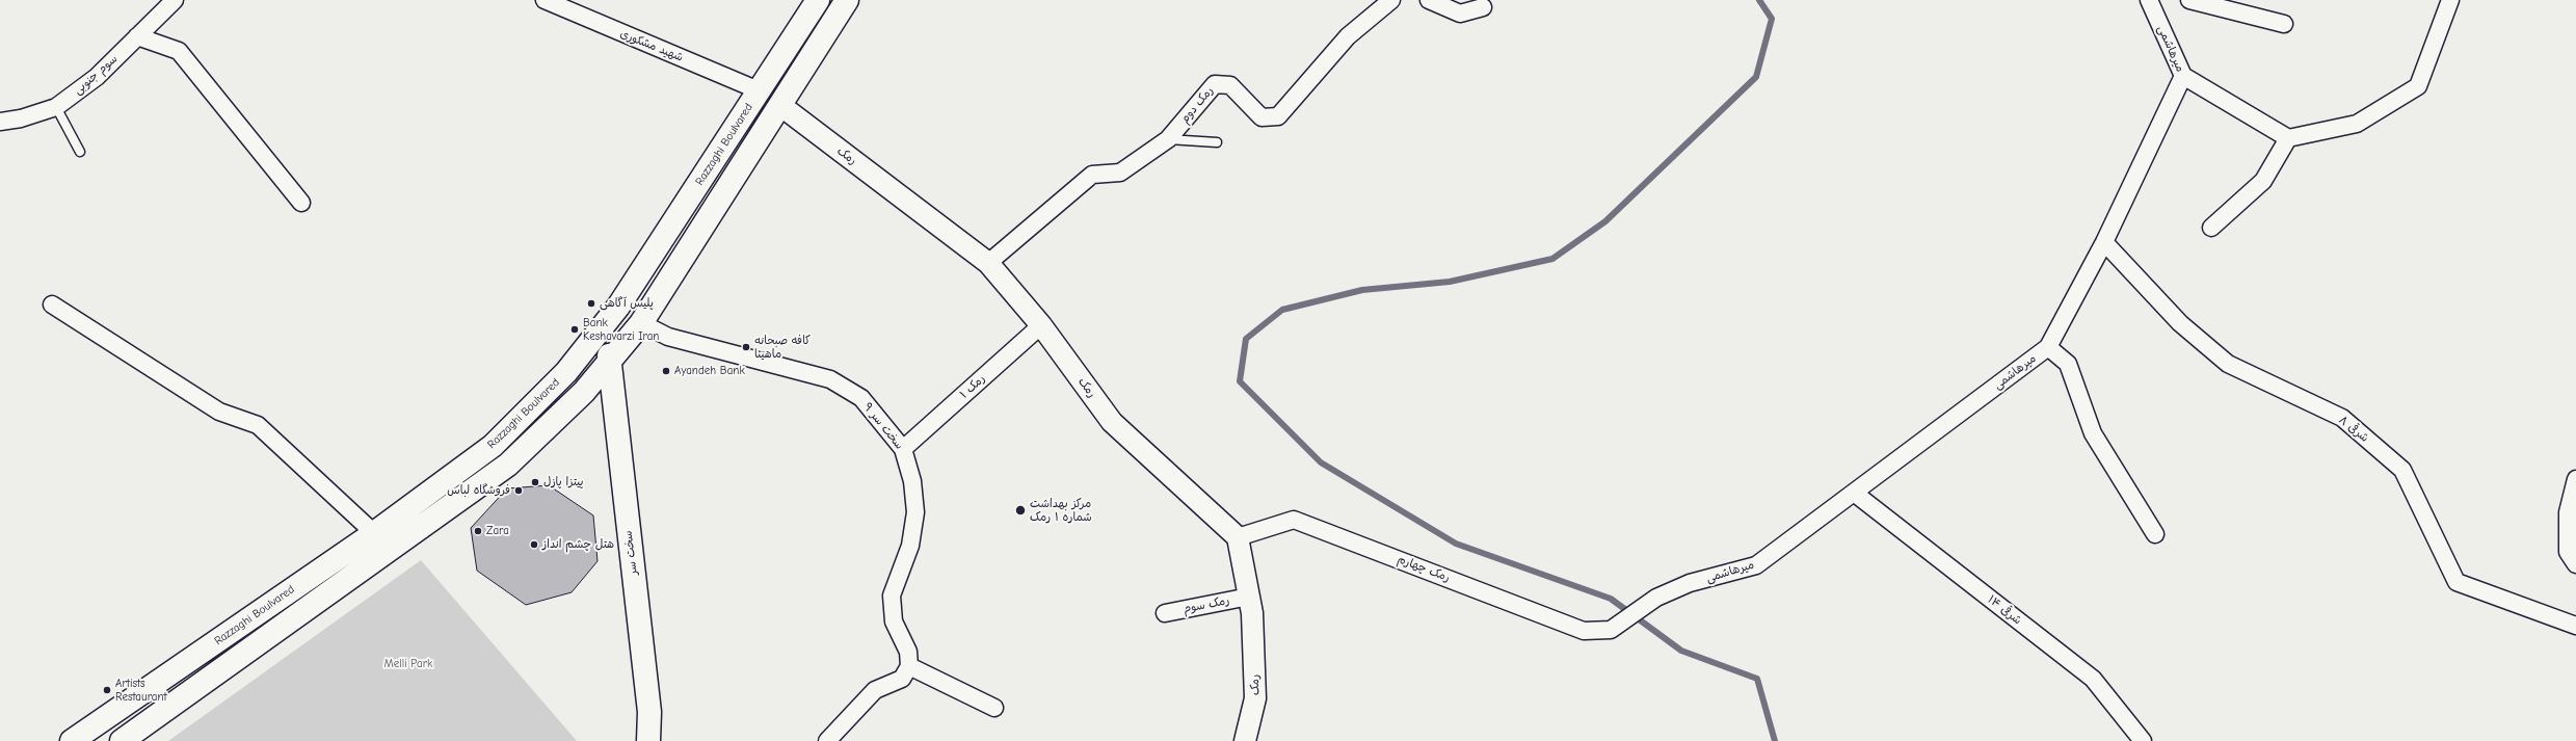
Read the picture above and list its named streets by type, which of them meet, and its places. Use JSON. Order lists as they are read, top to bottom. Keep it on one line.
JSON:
{"streets":{"main road":["Razzaghi Boulvared","سخت سر"],"street":["شهید مشکوری","میرهاشمی","سوم جنوبی","رمک دوم","رمک","رمک ۱","سخت سر ۹","شرقی ۸","رمک چهارم","رمک سوم","شرقی ۱۴"]},"crossings":[["شهید مشکوری","Razzaghi Boulvared"],["میرهاشمی","شرقی ۸"],["میرهاشمی","رمک چهارم"],["میرهاشمی","شرقی ۱۴"],["رمک دوم","رمک"],["Razzaghi Boulvared","سخت سر"],["رمک","رمک ۱"],["رمک","رمک چهارم"],["رمک","رمک سوم"],["رمک ۱","سخت سر ۹"]],"parks":["Melli Park"],"places":["پلیس آگاهی","Bank Keshavarzi Iran","کافه صبحانه ماهینا","Ayandeh Bank","پیتزا پازل","فروشگاه لباس","مرکز بهداشت شماره ۱ رمک","Zara","هتل چشم انداز","Artists Restaurant"]}
